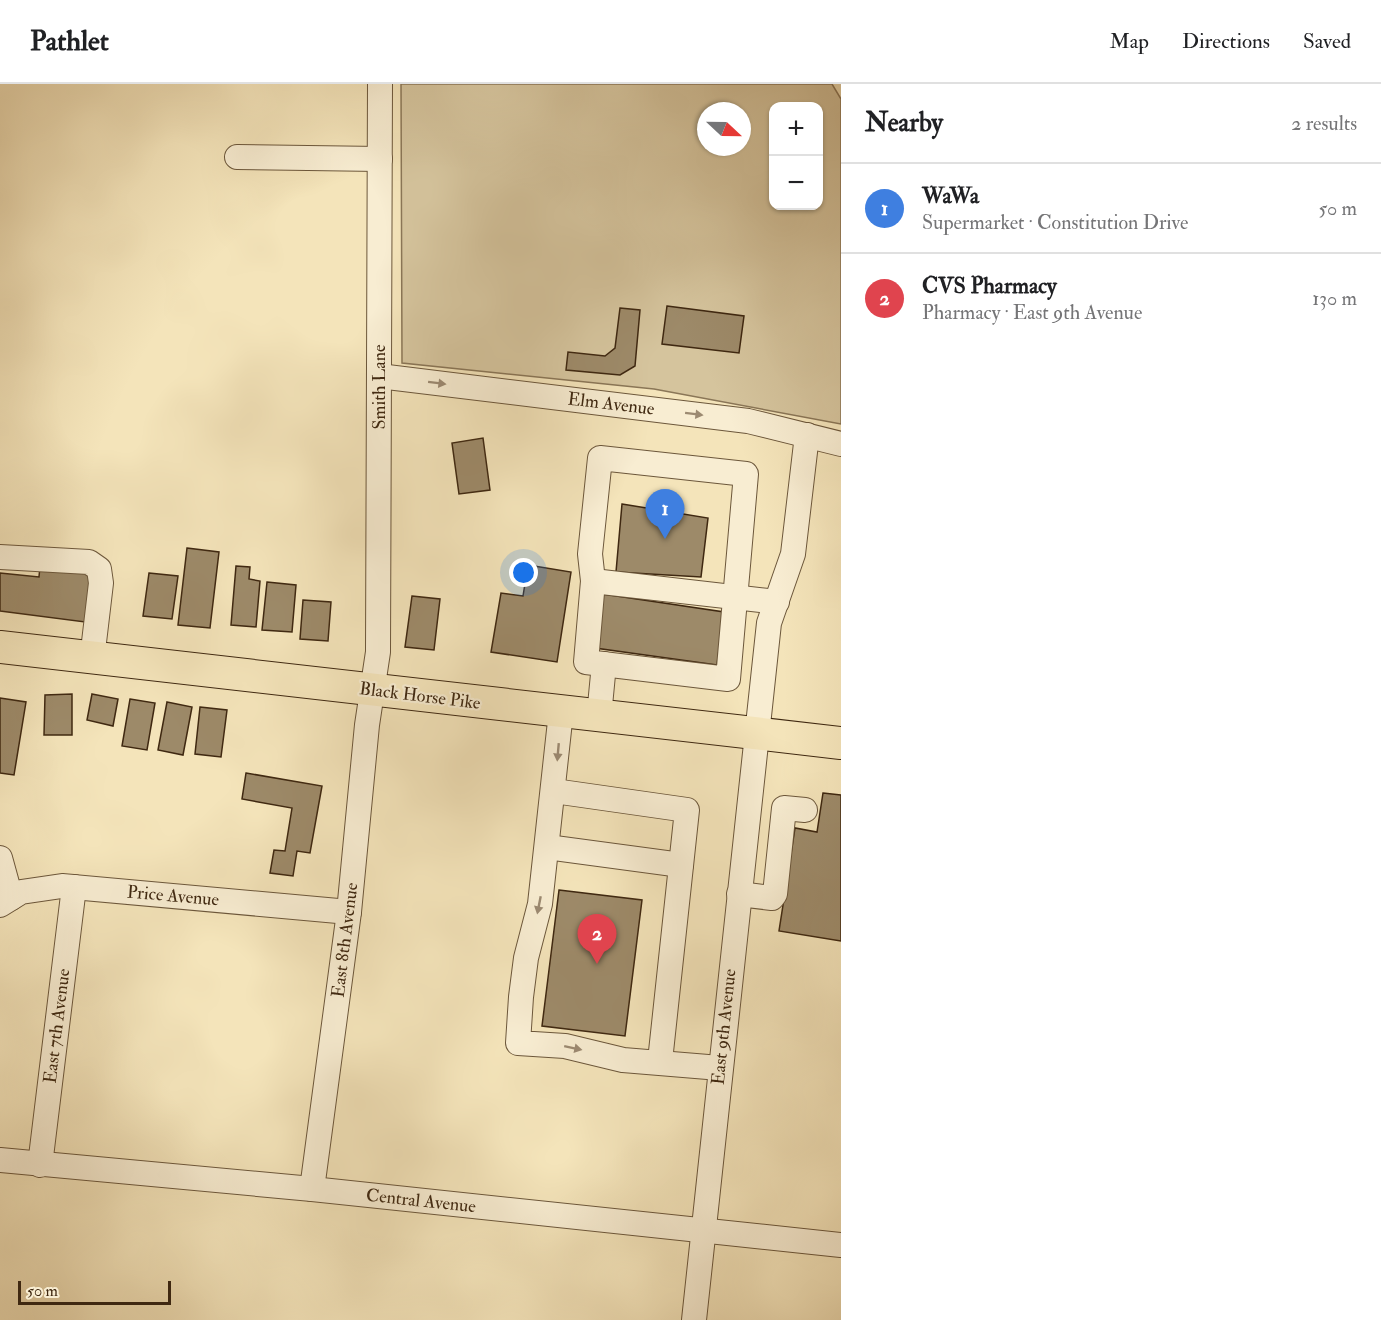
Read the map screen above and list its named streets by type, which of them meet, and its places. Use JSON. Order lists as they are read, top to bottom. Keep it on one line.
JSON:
{"streets":{"main road":["Black Horse Pike"],"street":["Smith Lane","Elm Avenue","Price Avenue","East 8th Avenue","East 7th Avenue","East 9th Avenue","Central Avenue"]},"crossings":[["Smith Lane","Elm Avenue"],["Smith Lane","Black Horse Pike"],["Smith Lane","East 8th Avenue"],["Elm Avenue","East 9th Avenue"],["Black Horse Pike","East 8th Avenue"],["Black Horse Pike","East 9th Avenue"],["Price Avenue","East 8th Avenue"],["Price Avenue","East 7th Avenue"],["East 8th Avenue","Central Avenue"],["East 7th Avenue","Central Avenue"],["East 9th Avenue","Central Avenue"]],"scale_bar":"50 m","north":"right","page":{"header":"Pathlet","nav":["Map","Directions","Saved"],"heading":["Nearby","2 results"],"map_buttons":["+","−"],"list":[{"mark":"1","name":"WaWa","note":"Supermarket · Constitution Drive","value":"50 m"},{"mark":"2","name":"CVS Pharmacy","note":"Pharmacy · East 9th Avenue","value":"130 m"}],"pins":["1","2"],"scale":"50 m"}}
